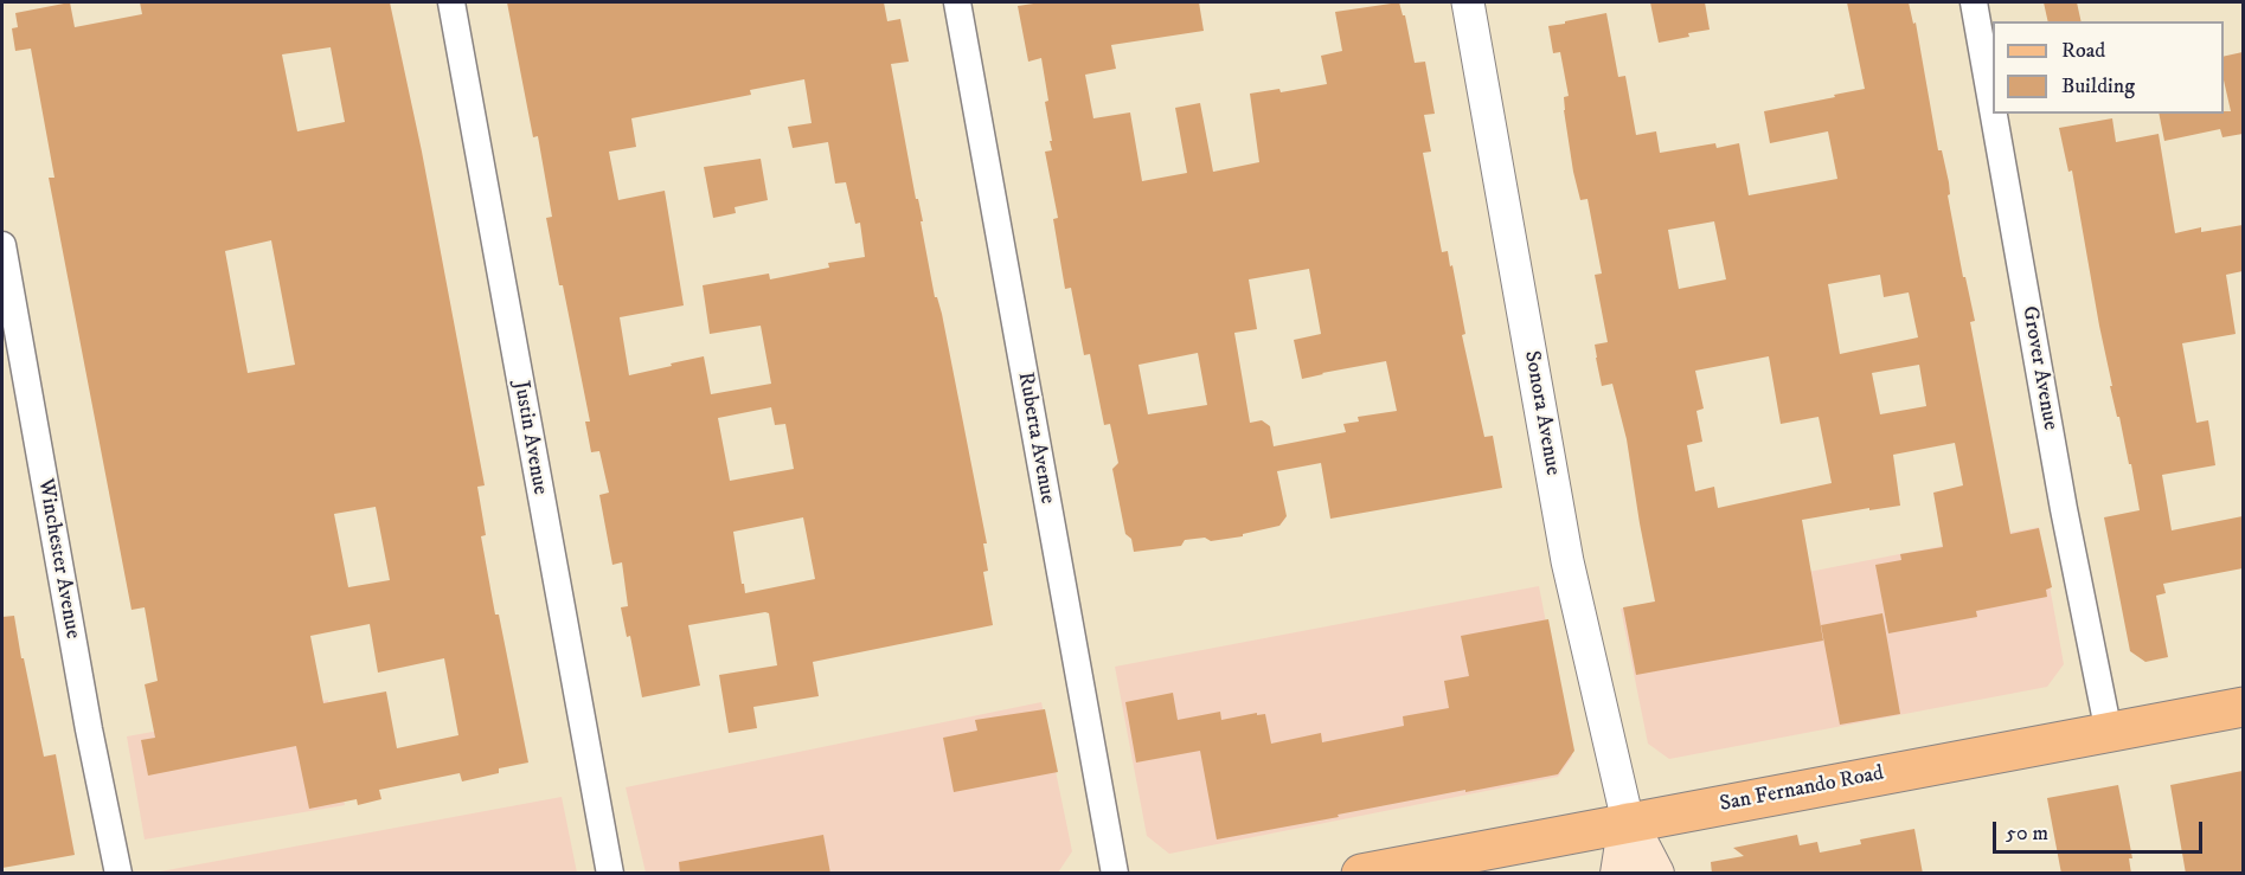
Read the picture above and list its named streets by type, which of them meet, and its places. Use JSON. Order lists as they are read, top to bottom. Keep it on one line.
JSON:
{"streets":{"main road":["Sonora Avenue","San Fernando Road"],"street":["Grover Avenue","Justin Avenue","Ruberta Avenue","Winchester Avenue"]},"crossings":[["Grover Avenue","San Fernando Road"],["Sonora Avenue","San Fernando Road"]],"legend":["Road","Building"],"scale_bar":"50 m"}
